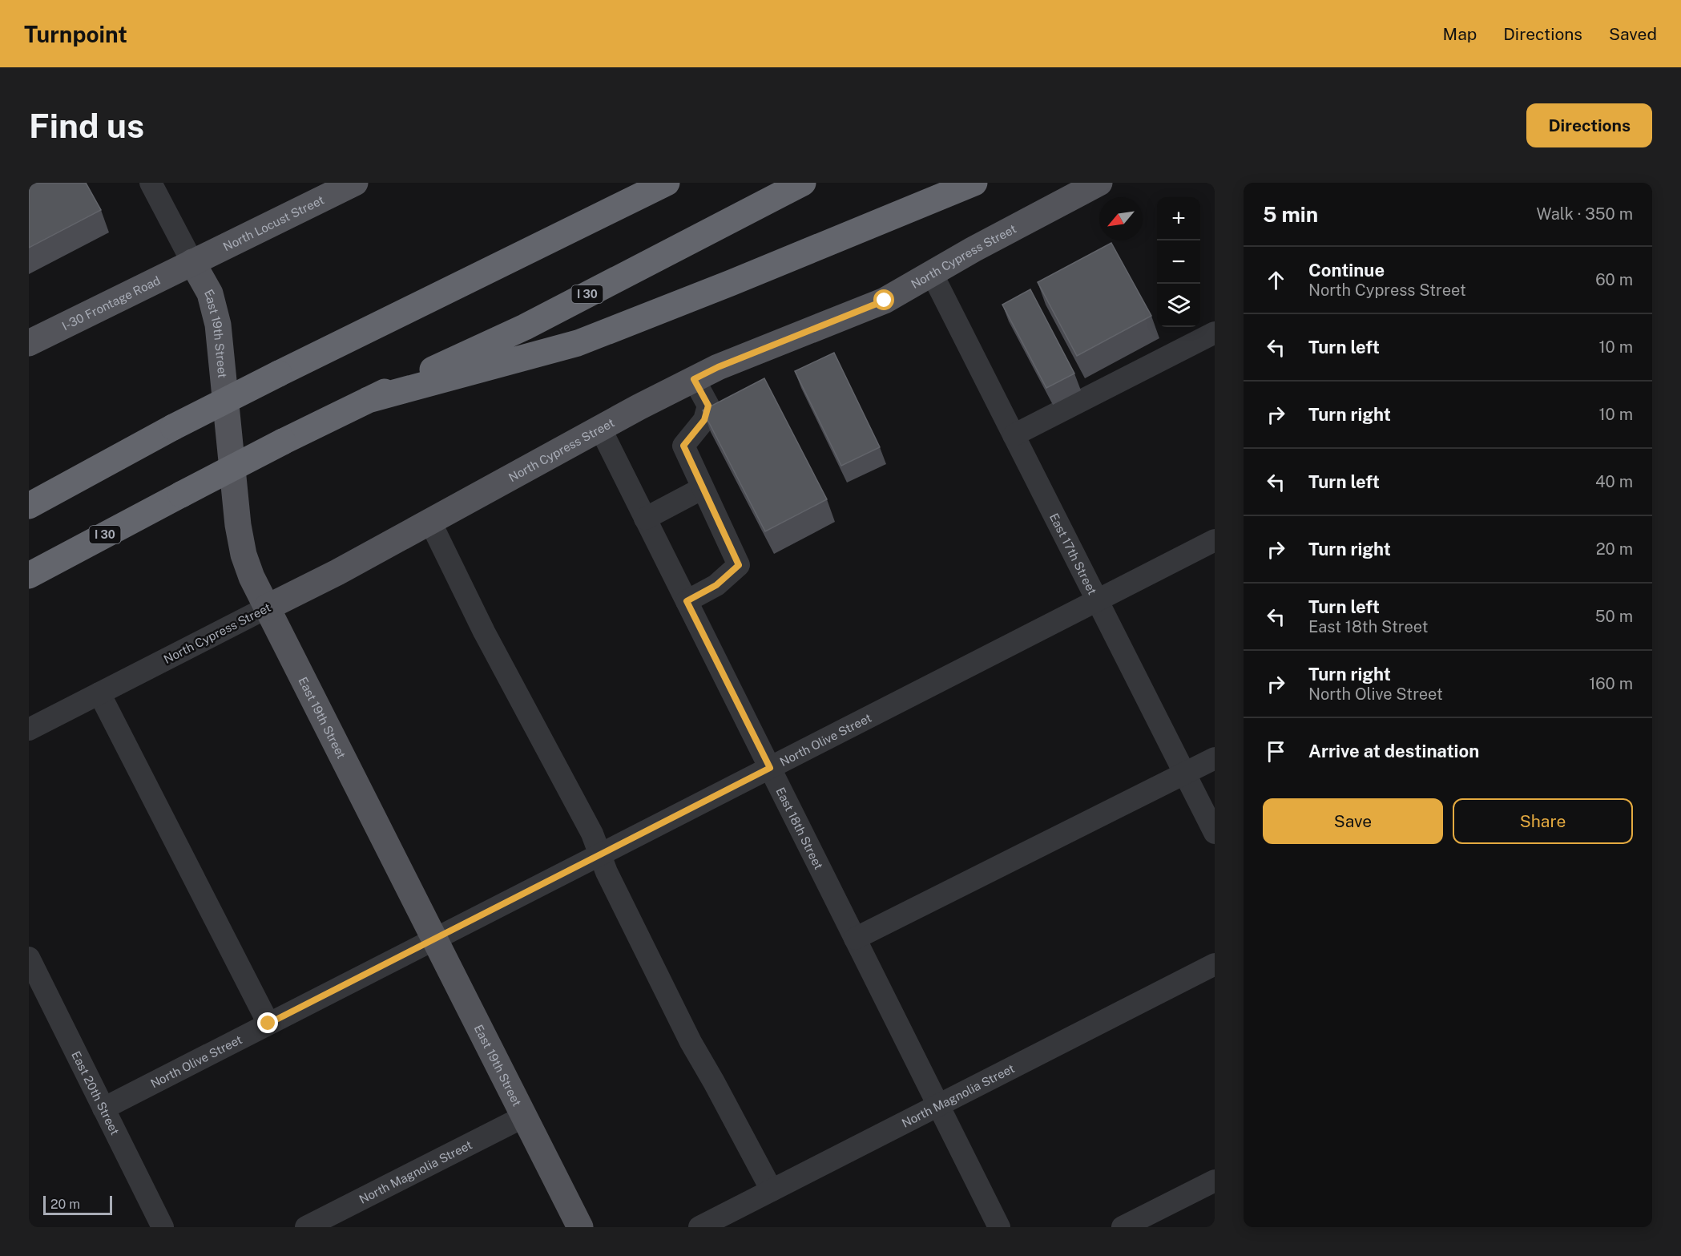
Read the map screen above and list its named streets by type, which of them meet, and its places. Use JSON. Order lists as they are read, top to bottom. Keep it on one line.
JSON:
{"streets":{"highway":["I 30"],"main road":["North Locust Street","North Cypress Street","I-30 Frontage Road","East 19th Street"],"street":["East 17th Street","North Olive Street","East 18th Street","East 20th Street","North Magnolia Street"]},"crossings":[["North Locust Street","I-30 Frontage Road"],["North Locust Street","East 19th Street"],["North Cypress Street","East 19th Street"],["North Cypress Street","East 17th Street"],["North Cypress Street","East 18th Street"],["I-30 Frontage Road","East 19th Street"],["East 19th Street","North Olive Street"],["East 19th Street","North Magnolia Street"],["East 17th Street","North Olive Street"],["North Olive Street","East 18th Street"],["North Olive Street","East 20th Street"],["East 18th Street","North Magnolia Street"]],"scale_bar":"20 m","north":"bottom left","page":{"header":"Turnpoint","nav":["Map","Directions","Saved"],"buttons":["Directions",["Save","Share"]],"title":"Find us","heading":["5 min","Walk · 350 m"],"map_buttons":["+","−"],"list":[["Continue","North Cypress Street","60 m"],["Turn left","10 m"],["Turn right","10 m"],["Turn left","40 m"],["Turn right","20 m"],["Turn left","East 18th Street","50 m"],["Turn right","North Olive Street","160 m"],"Arrive at destination"],"scale":"20 m"}}
